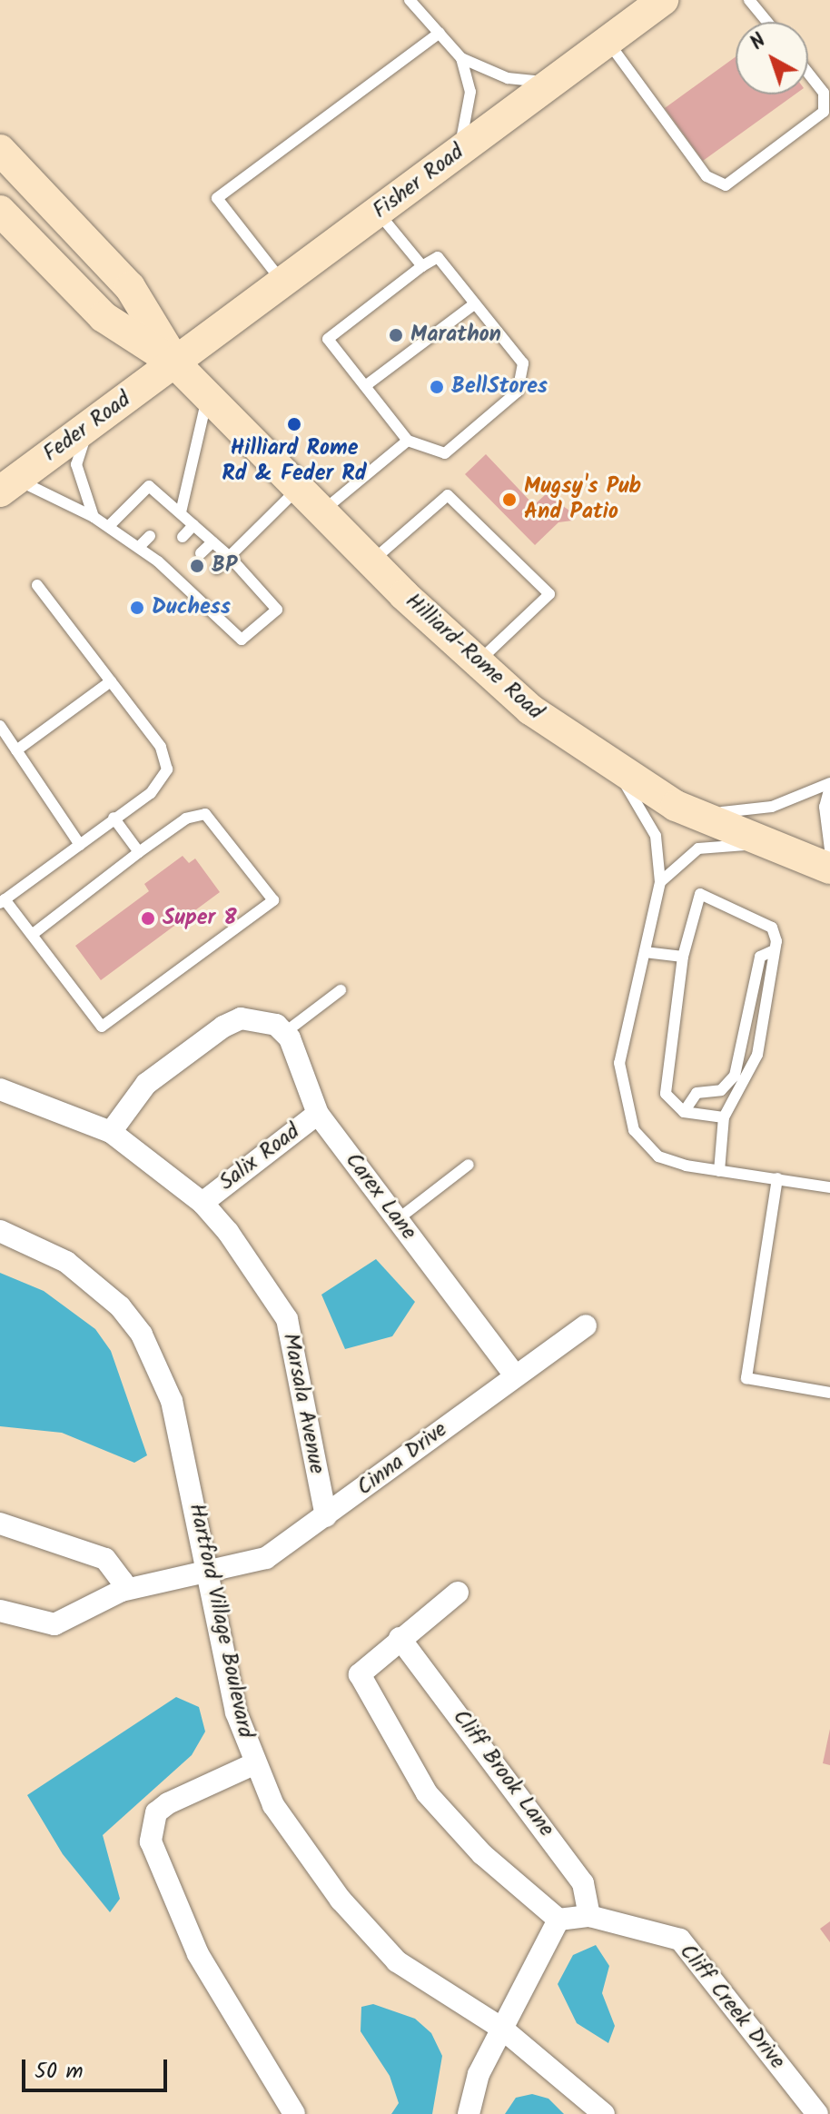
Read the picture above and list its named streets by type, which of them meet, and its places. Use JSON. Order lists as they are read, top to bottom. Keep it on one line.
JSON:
{"streets":{"main road":["Fisher Road","Feder Road","Hilliard-Rome Road"],"street":["Salix Road","Carex Lane","Marsala Avenue","Cinna Drive","Hartford Village Boulevard","Cliff Brook Lane","Cliff Creek Drive"]},"crossings":[["Fisher Road","Feder Road"],["Fisher Road","Hilliard-Rome Road"],["Feder Road","Hilliard-Rome Road"],["Salix Road","Carex Lane"],["Salix Road","Marsala Avenue"],["Carex Lane","Cinna Drive"],["Marsala Avenue","Cinna Drive"],["Cinna Drive","Hartford Village Boulevard"],["Cliff Brook Lane","Cliff Creek Drive"]],"places":["Marathon","BellStores","Hilliard Rome Rd & Feder Rd","Mugsy's Pub And Patio","BP","Duchess","Super 8"],"scale_bar":"50 m","north":"top left"}
